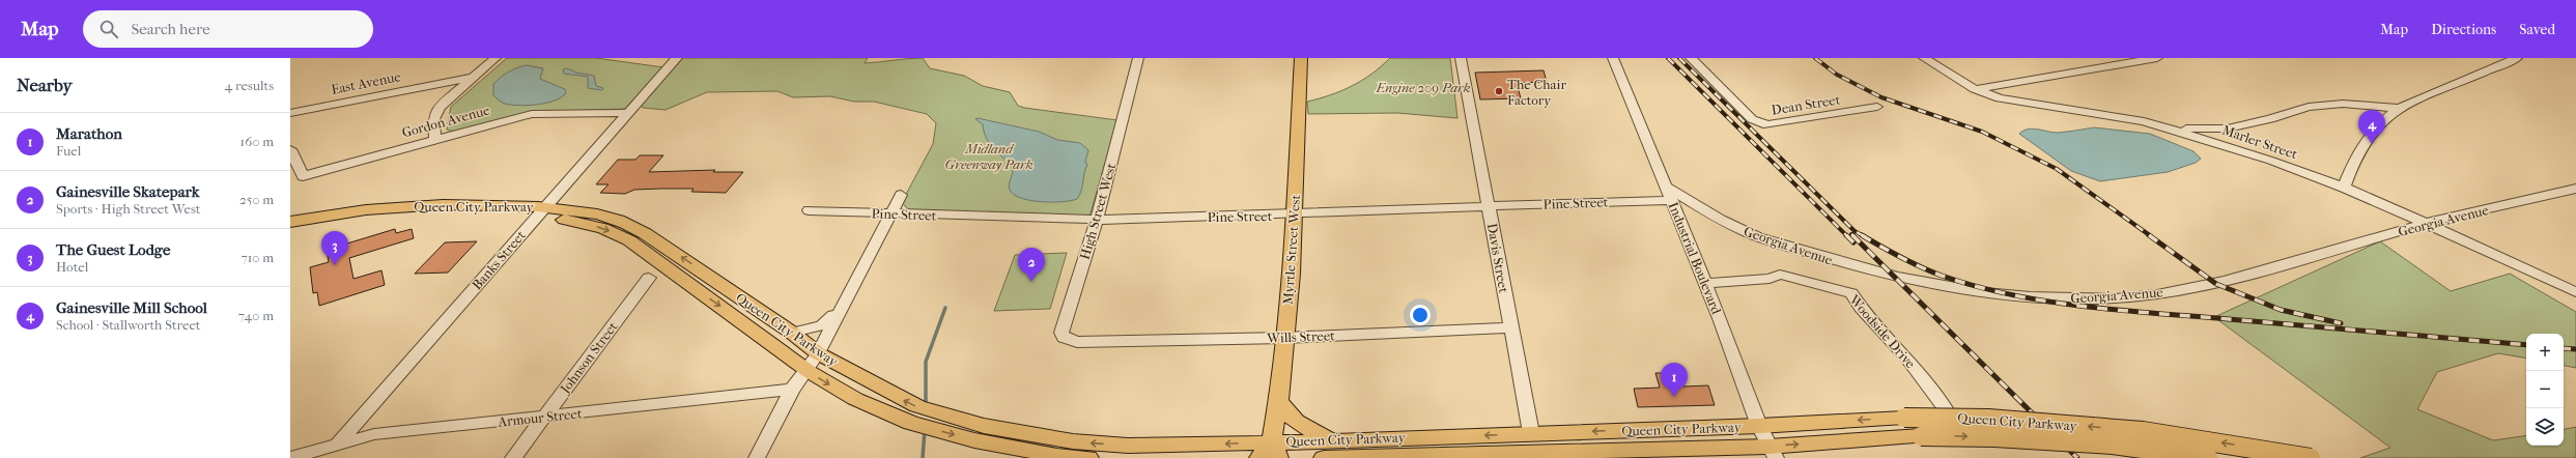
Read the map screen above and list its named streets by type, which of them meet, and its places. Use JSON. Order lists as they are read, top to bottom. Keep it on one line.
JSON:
{"streets":{"main road":["Queen City Parkway","Myrtle Street West"],"street":["East Avenue","Dean Street","Gordon Avenue","Marler Street","Pine Street","High Street West","Georgia Avenue","Davis Street","Industrial Boulevard","Banks Street","Woodside Drive","Wills Street","Johnson Street","Armour Street"]},"crossings":[["Gordon Avenue","Banks Street"],["Marler Street","Georgia Avenue"],["Pine Street","High Street West"],["Pine Street","Myrtle Street West"],["Pine Street","Davis Street"],["Pine Street","Industrial Boulevard"],["Queen City Parkway","Myrtle Street West"],["Queen City Parkway","Davis Street"],["Queen City Parkway","Industrial Boulevard"],["Queen City Parkway","Banks Street"],["High Street West","Wills Street"],["Georgia Avenue","Industrial Boulevard"],["Myrtle Street West","Wills Street"],["Davis Street","Wills Street"],["Industrial Boulevard","Woodside Drive"],["Banks Street","Armour Street"],["Johnson Street","Armour Street"]],"parks":["Engine 209 Park","Midland Greenway Park"],"places":["The Chair Factory"],"page":{"header":"Map","search":"Search here","nav":["Map","Directions","Saved"],"heading":["Nearby","4 results"],"pins":["4","3","2","1"],"list":[{"mark":"1","name":"Marathon","note":"Fuel","value":"160 m"},{"mark":"2","name":"Gainesville Skatepark","note":"Sports · High Street West","value":"250 m"},{"mark":"3","name":"The Guest Lodge","note":"Hotel","value":"710 m"},{"mark":"4","name":"Gainesville Mill School","note":"School · Stallworth Street","value":"740 m"}],"map_buttons":["+","−"]}}
